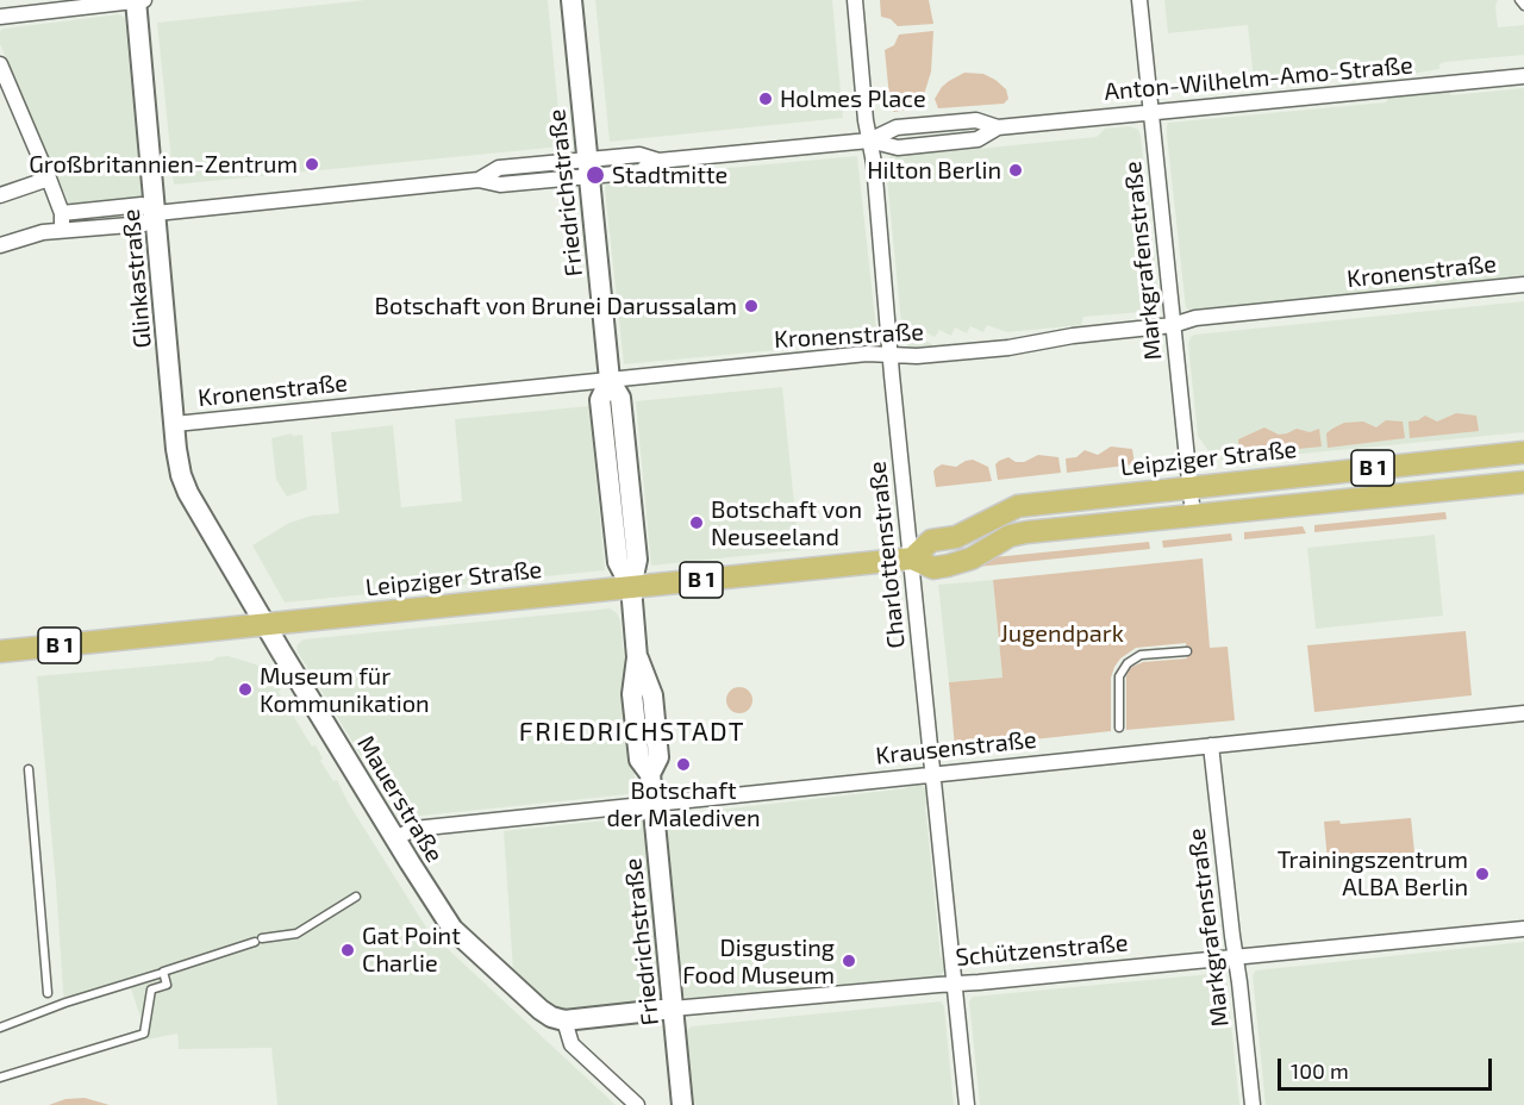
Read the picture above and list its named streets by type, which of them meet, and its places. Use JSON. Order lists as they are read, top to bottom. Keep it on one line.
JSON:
{"streets":{"main road":["Leipziger Straße","B 1"],"street":["Anton-Wilhelm-Amo-Straße","Friedrichstraße","Markgrafenstraße","Kronenstraße","Glinkastraße","Charlottenstraße","Krausenstraße","Mauerstraße","Schützenstraße"]},"crossings":[["Anton-Wilhelm-Amo-Straße","Friedrichstraße"],["Anton-Wilhelm-Amo-Straße","Markgrafenstraße"],["Anton-Wilhelm-Amo-Straße","Glinkastraße"],["Anton-Wilhelm-Amo-Straße","Charlottenstraße"],["Friedrichstraße","Kronenstraße"],["Friedrichstraße","Leipziger Straße"],["Friedrichstraße","Krausenstraße"],["Friedrichstraße","Schützenstraße"],["Markgrafenstraße","Kronenstraße"],["Markgrafenstraße","Leipziger Straße"],["Markgrafenstraße","Krausenstraße"],["Markgrafenstraße","Schützenstraße"],["Kronenstraße","Glinkastraße"],["Kronenstraße","Charlottenstraße"],["Kronenstraße","Mauerstraße"],["Glinkastraße","Mauerstraße"],["Leipziger Straße","Charlottenstraße"],["Leipziger Straße","Mauerstraße"],["Charlottenstraße","Krausenstraße"],["Charlottenstraße","Schützenstraße"],["Krausenstraße","Mauerstraße"],["Mauerstraße","Schützenstraße"]],"districts":["FRIEDRICHSTADT"],"parks":["Jugendpark"],"places":["Holmes Place","Großbritannien-Zentrum","Hilton Berlin","Stadtmitte","Botschaft von Brunei Darussalam","Botschaft von Neuseeland","Museum für Kommunikation","Botschaft der Malediven","Trainingszentrum ALBA Berlin","Gat Point Charlie","Disgusting Food Museum"],"scale_bar":"100 m"}
